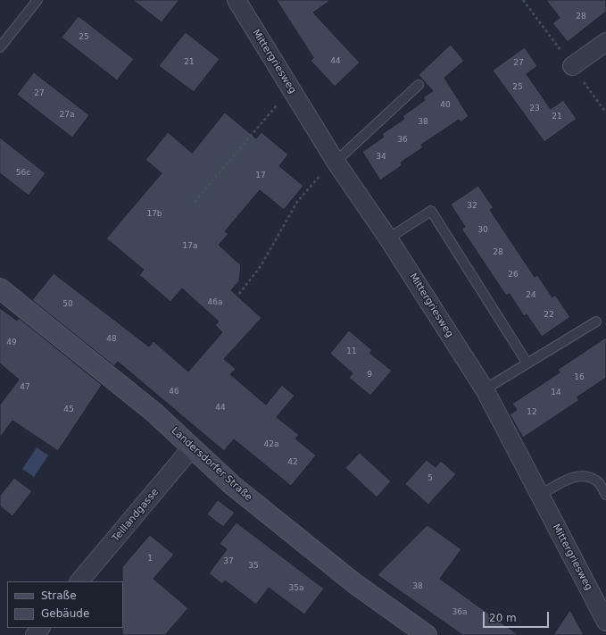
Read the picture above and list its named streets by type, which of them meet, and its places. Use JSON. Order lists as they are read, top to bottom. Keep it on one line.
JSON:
{"streets":{"main road":["Landersdorfer Straße"],"street":["Mittergriesweg","Teillandgasse"]},"crossings":[["Landersdorfer Straße","Teillandgasse"]],"house_numbers":["28","25","44","21","27","25","27","40","23","27a","21","38","36","34","56c","17","32","17b","30","17a","28","26","24","46a","50","22","48","49","11","9","16","47","46","14","44","45","12","42a","42","5","1","37","35","38","35a","36a"],"legend":["Straße","Gebäude"],"scale_bar":"20 m"}
